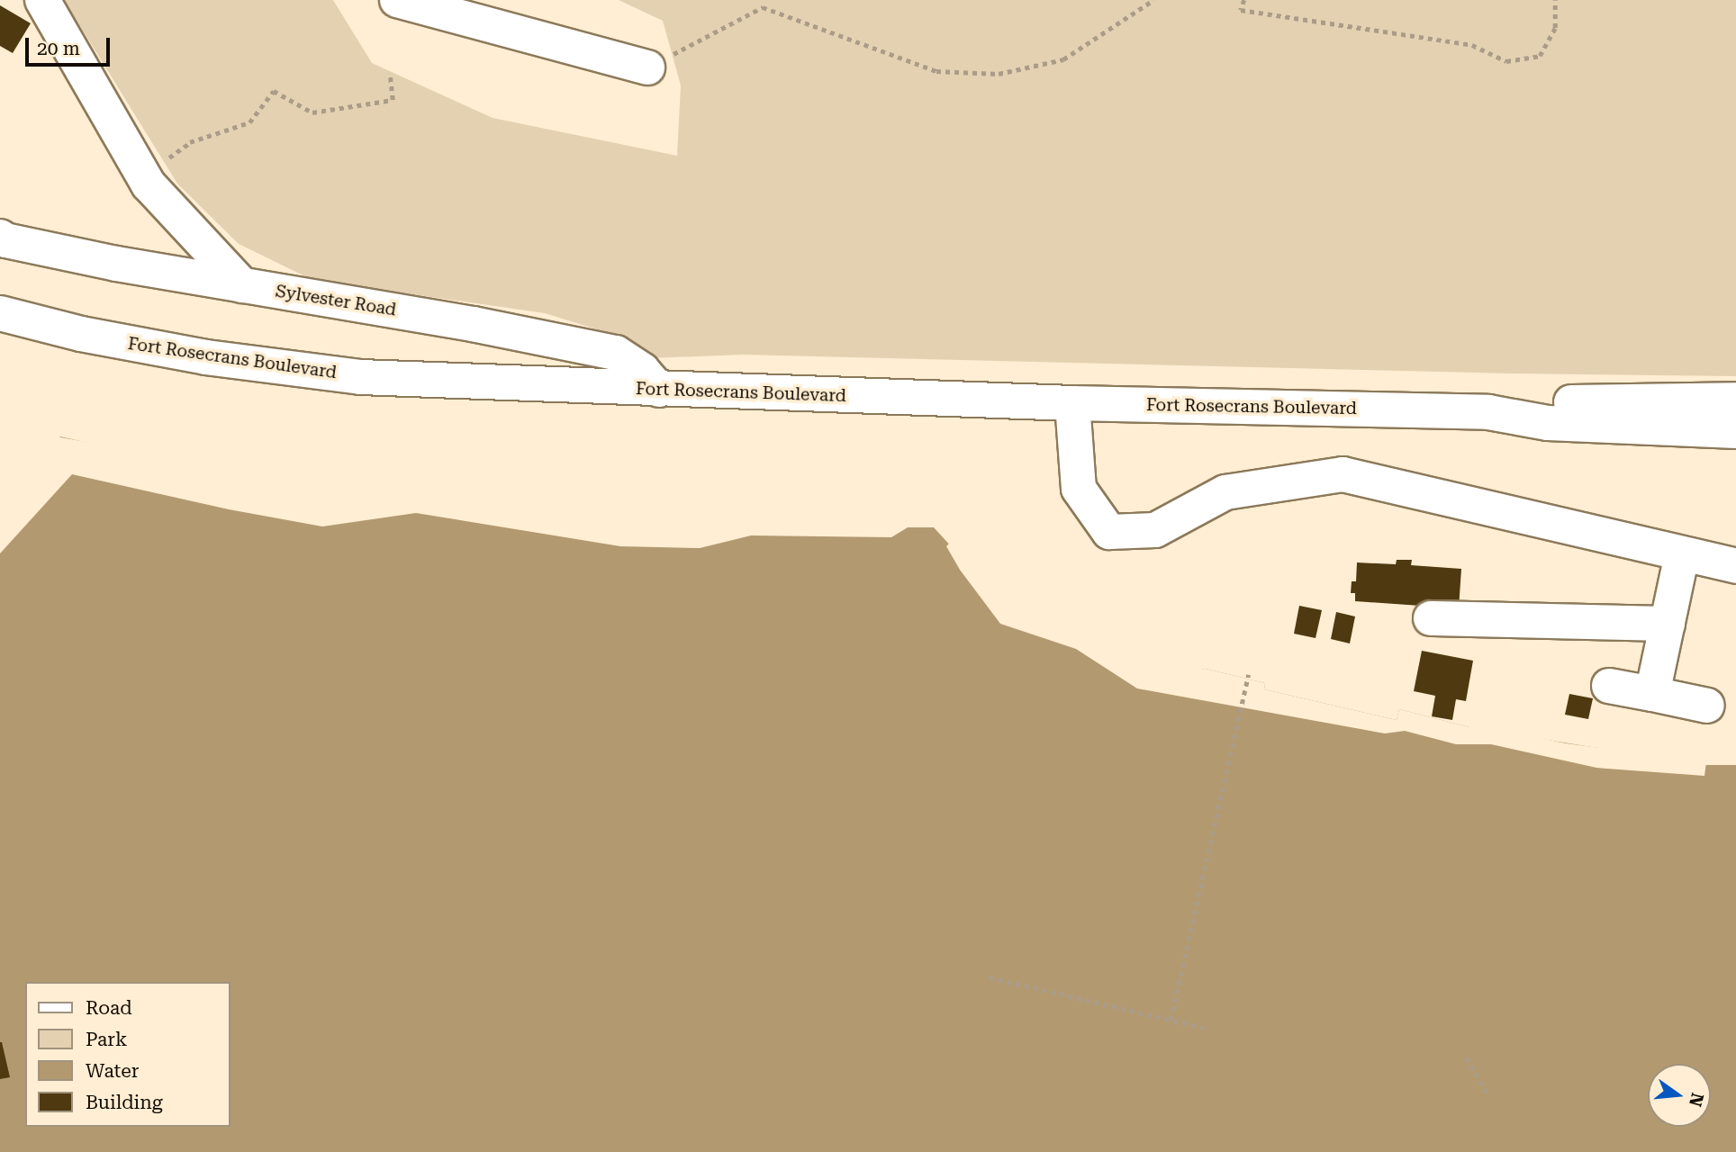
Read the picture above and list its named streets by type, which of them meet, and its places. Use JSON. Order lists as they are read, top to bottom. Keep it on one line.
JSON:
{"streets":{"street":["Sylvester Road","Fort Rosecrans Boulevard"]},"crossings":[["Sylvester Road","Fort Rosecrans Boulevard"]],"legend":["Road","Park","Water","Building"],"scale_bar":"20 m","north":"right"}
